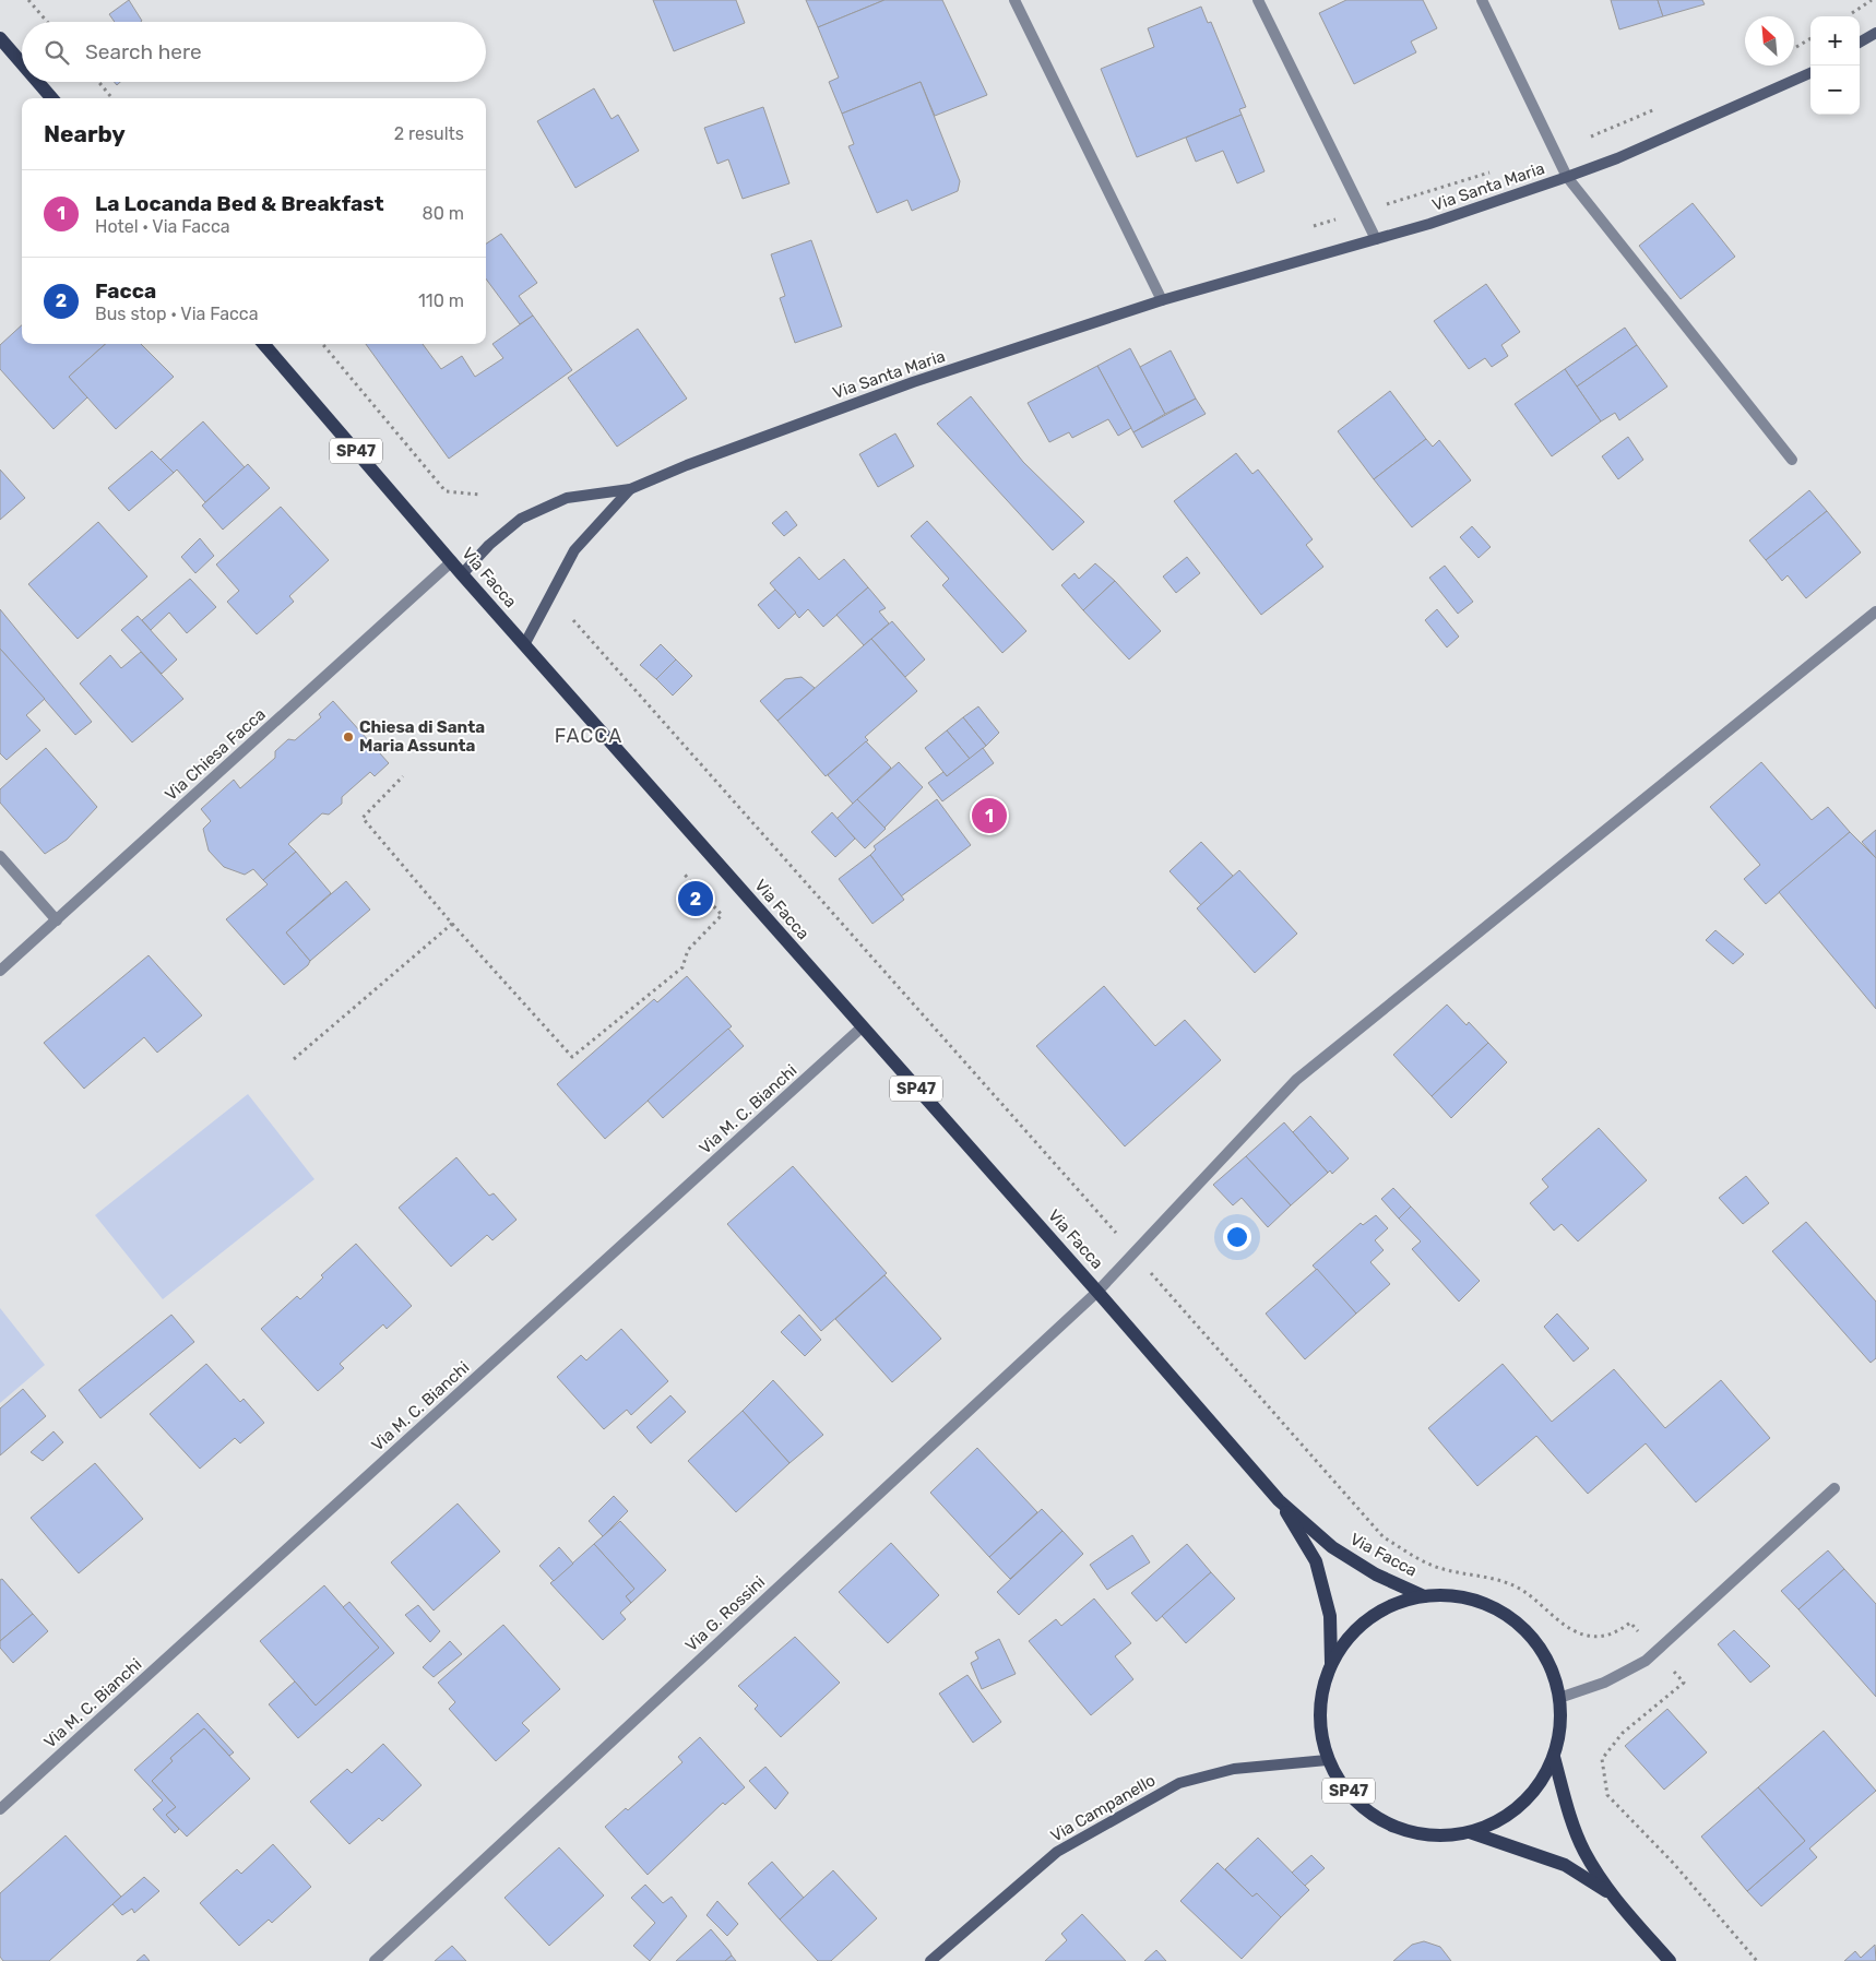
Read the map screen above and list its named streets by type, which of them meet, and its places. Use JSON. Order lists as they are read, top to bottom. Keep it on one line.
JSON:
{"streets":{"main road":["Via Santa Maria","SP47","Via Facca","Via Campanello"],"street":["Via Chiesa Facca","Via M. C. Bianchi","Via G. Rossini"]},"crossings":[["Via Santa Maria","Via Facca"],["SP47","Via Facca"],["SP47","Via Campanello"],["Via Facca","Via Chiesa Facca"],["Via Facca","Via M. C. Bianchi"],["Via Facca","Via G. Rossini"]],"districts":["FACCA"],"places":["Chiesa di Santa Maria Assunta"],"north":"top left","page":{"map_buttons":["+","−"],"search":"Search here","heading":["Nearby","2 results"],"list":[{"mark":"1","name":"La Locanda Bed & Breakfast","note":"Hotel · Via Facca","value":"80 m"},{"mark":"2","name":"Facca","note":"Bus stop · Via Facca","value":"110 m"}],"pins":["1","2"]}}
